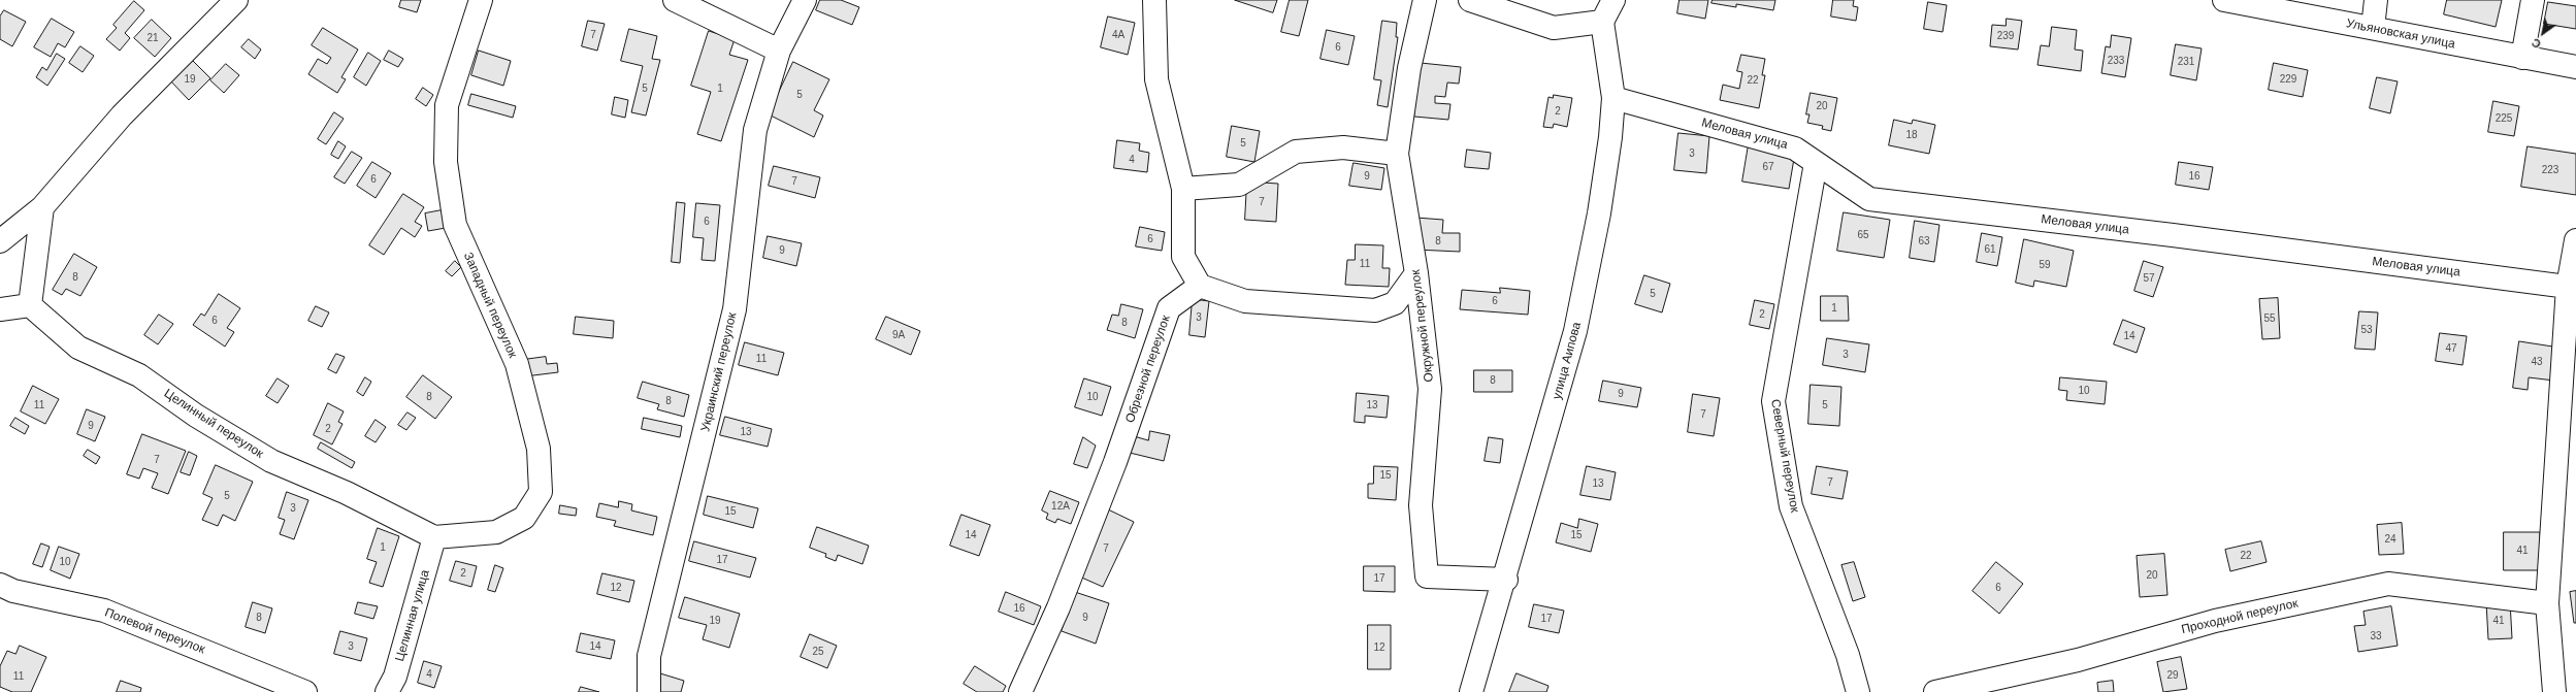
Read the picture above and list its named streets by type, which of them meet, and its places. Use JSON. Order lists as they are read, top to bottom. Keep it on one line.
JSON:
{"streets":{"street":["Ульяновская улица","Меловая улица","Западный переулок","Окружной переулок","улица Аипова","Обрезной переулок","Украинский переулок","Целинный переулок","Северный переулок","Целинная улица","Проходной переулок","Полевой переулок"]},"crossings":[["Меловая улица","улица Аипова"],["Меловая улица","Северный переулок"],["Западный переулок","Целинный переулок"],["Западный переулок","Целинная улица"],["Окружной переулок","улица Аипова"],["Целинный переулок","Целинная улица"]],"house_numbers":["7","4А","239","21","6","233","231","19","229","22","5","1","5","20","2","225","18","5","3","4","67","223","9","16","6","7","7","6","65","6","8","63","61","9","11","59","8","57","5","6","1","2","3","55","6","8","53","9А","14","47","3","11","43","8","10","9","8","10","8","11","13","5","7","9","2","13","7","15","7","13","5","12А","3","15","14","15","24","1","7","41","22","17","10","2","20","17","12","6","16","8","9","17","19","41","33","3","14","12","25","4","29","11"],"north":"bottom left"}
